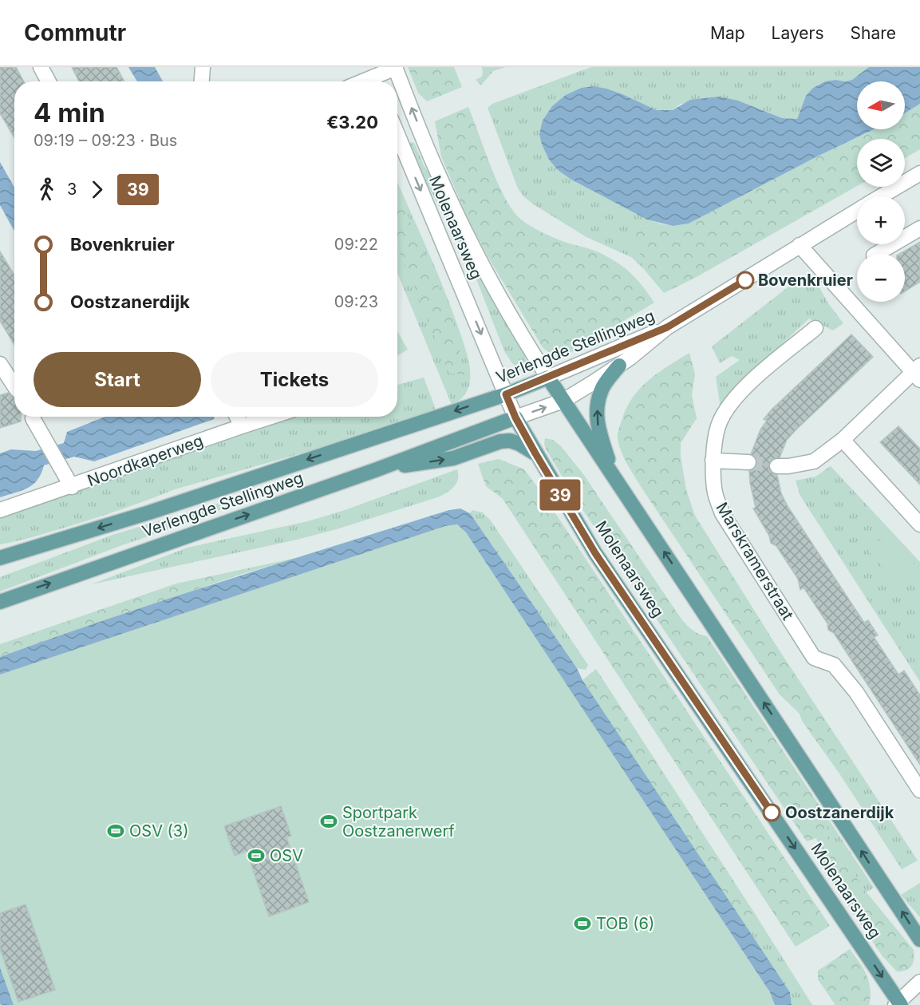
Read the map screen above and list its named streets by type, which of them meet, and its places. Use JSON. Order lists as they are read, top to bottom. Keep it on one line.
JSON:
{"streets":{"main road":["Molenaarsweg","Verlengde Stellingweg"],"street":["Noordkaperweg","Marskramerstraat"]},"crossings":[["Molenaarsweg","Verlengde Stellingweg"]],"places":{"other":["Bovenkruier","Oostzanerdijk"],"sports":["Sportpark Oostzanerwerf","OSV (3)","OSV","TOB (6)"]},"lines":["bus line 39"],"north":"left","page":{"header":"Commutr","nav":["Map","Layers","Share"],"on_map":"39","map_buttons":["+","−"],"heading":["4 min","09:19 – 09:23 · Bus","€3.20"],"legs":["3","39"],"list":[{"name":"Bovenkruier","value":"09:22"},{"name":"Oostzanerdijk","value":"09:23"}],"buttons":["Start","Tickets"]}}
